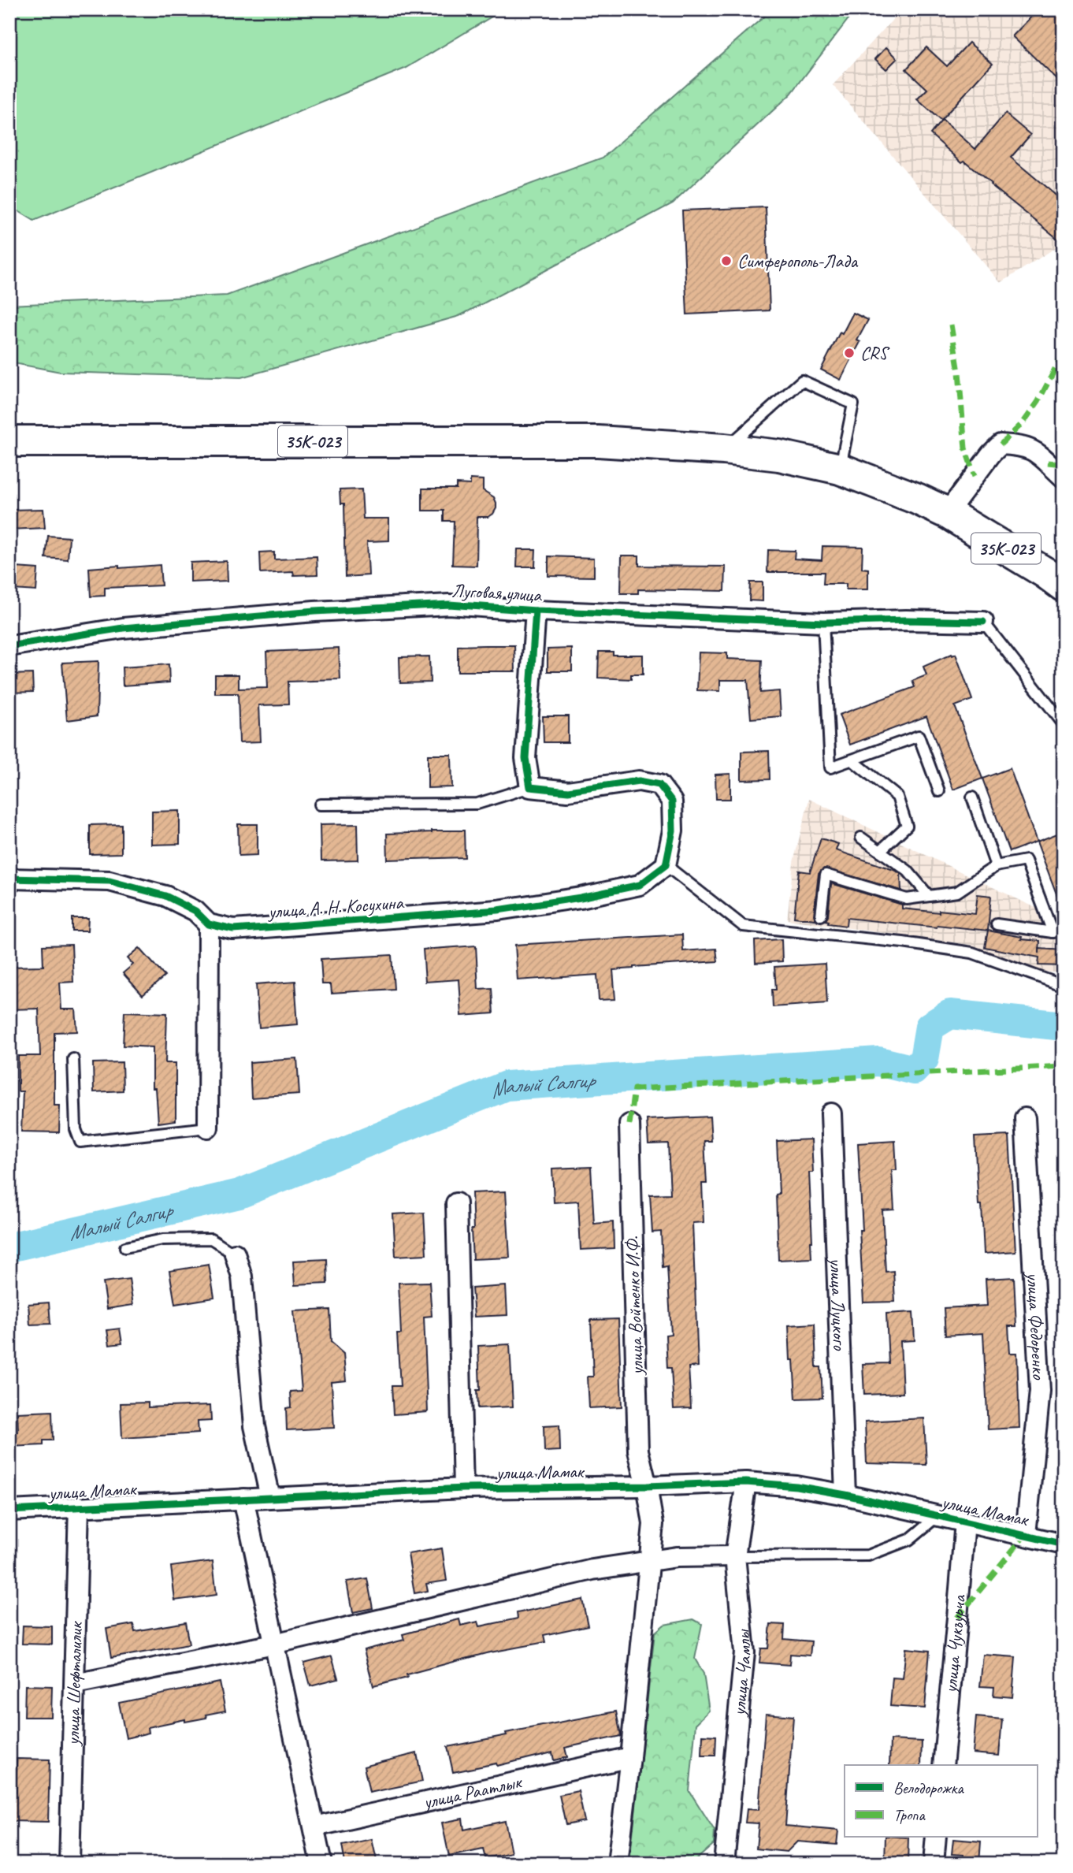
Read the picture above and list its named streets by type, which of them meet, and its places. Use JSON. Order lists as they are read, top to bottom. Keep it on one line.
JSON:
{"streets":{"main road":["35К-023"],"street":["Луговая улица","улица А. Н. Косухина","улица Луцкого","улица Войтенко И.Ф.","улица Федоренко","улица Мамак","улица Чукъурча","улица Чамлы","улица Шефталилик","улица Раатлык"]},"crossings":[["улица Луцкого","улица Мамак"],["улица Войтенко И.Ф.","улица Мамак"],["улица Войтенко И.Ф.","улица Раатлык"],["улица Федоренко","улица Мамак"],["улица Мамак","улица Чукъурча"],["улица Мамак","улица Чамлы"],["улица Мамак","улица Шефталилик"]],"water":["Малый Салгир"],"places":["Симферополь-Лада","CRS"],"legend":["Велодорожка","Тропа"]}
